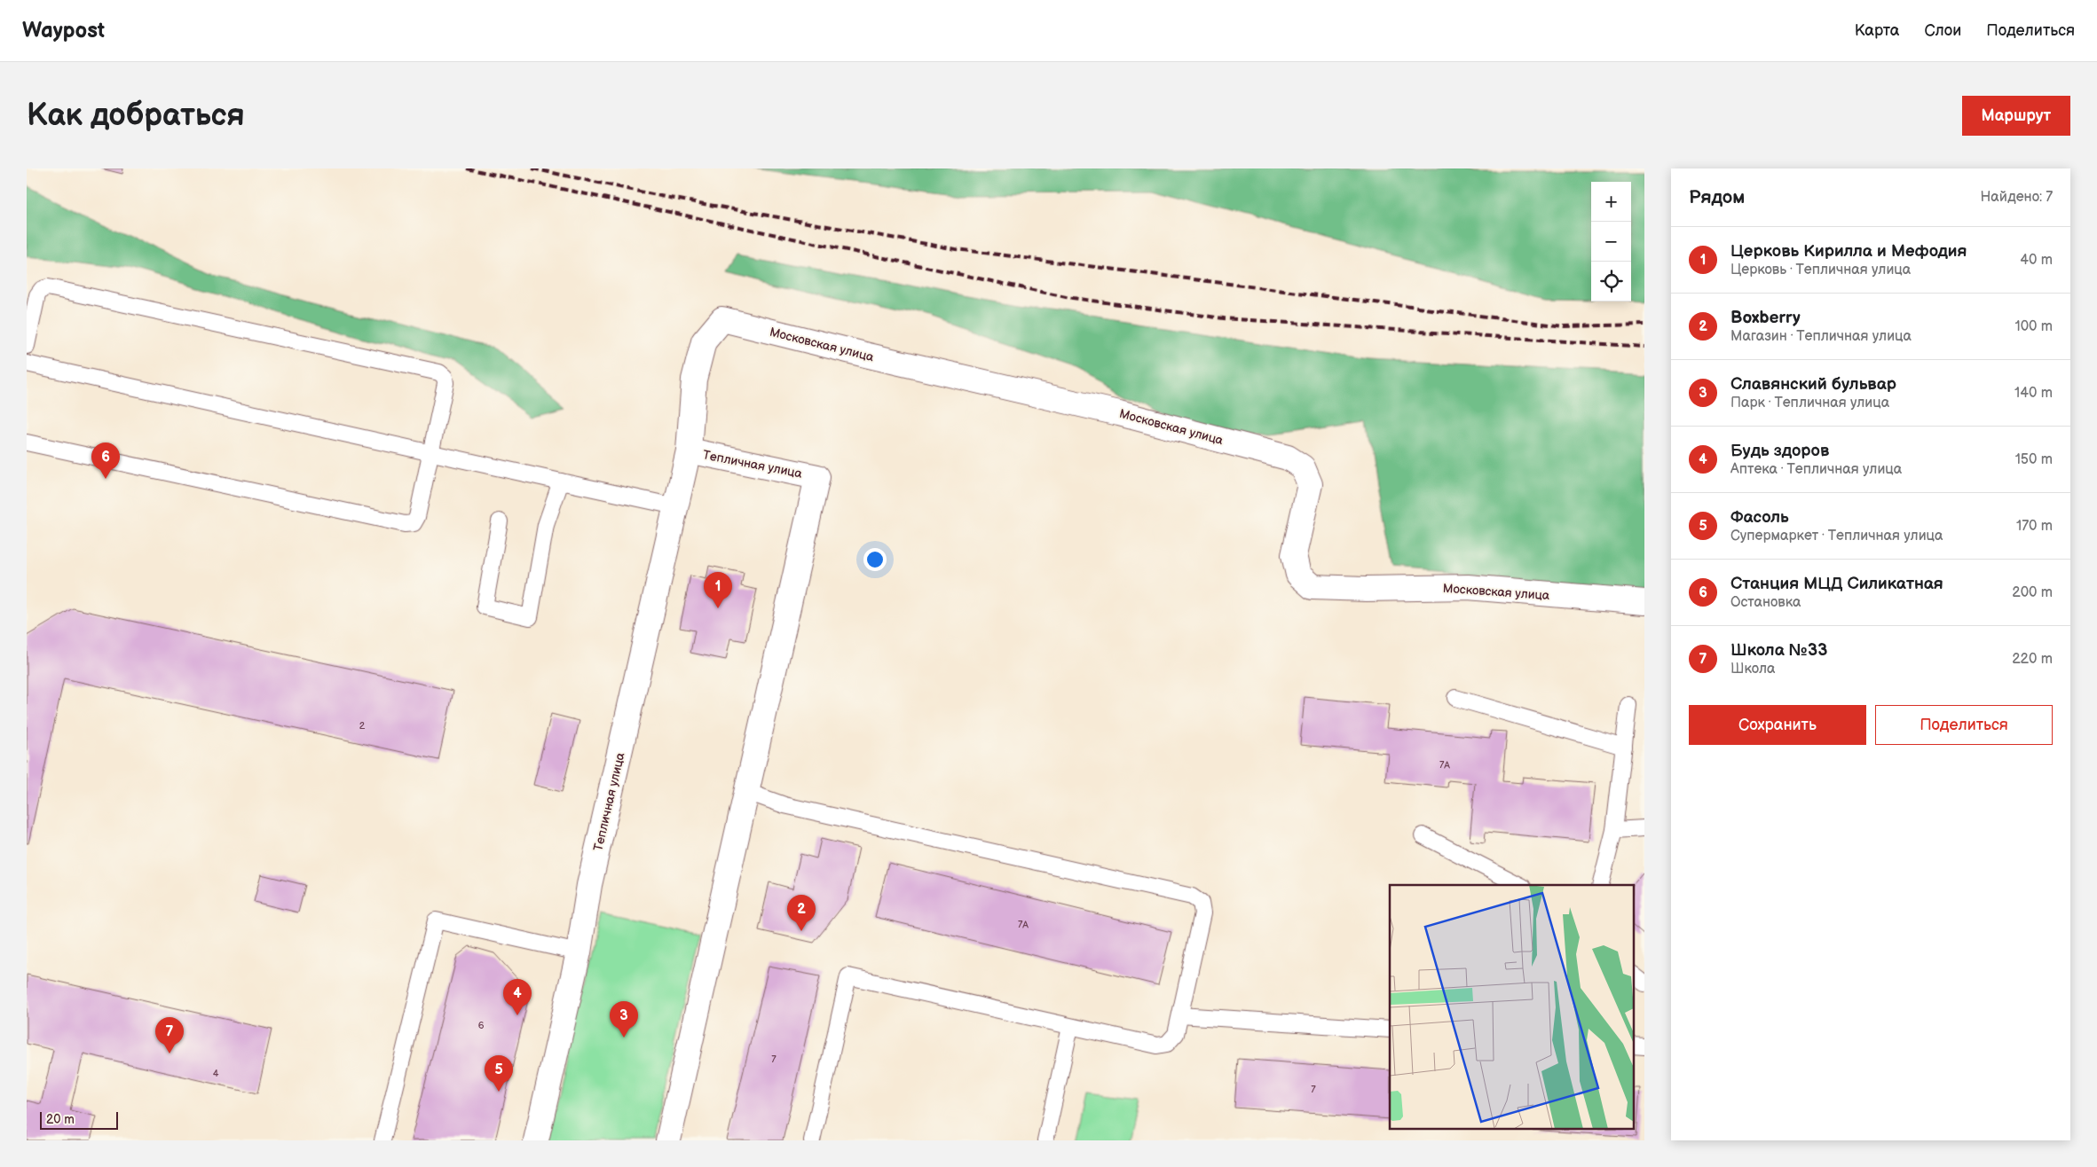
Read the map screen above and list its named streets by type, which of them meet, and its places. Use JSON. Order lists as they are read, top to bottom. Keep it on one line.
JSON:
{"streets":{"street":["Московская улица","Тепличная улица"]},"crossings":[["Московская улица","Тепличная улица"]],"house_numbers":["2","7А","7А","6","7","4","7"],"scale_bar":"20 m","page":{"header":"Waypost","nav":["Карта","Слои","Поделиться"],"buttons":["Маршрут",["Сохранить","Поделиться"]],"title":"Как добраться","heading":["Рядом","Найдено: 7"],"map_buttons":["+","−"],"list":[{"mark":"1","name":"Церковь Кирилла и Мефодия","note":"Церковь · Тепличная улица","value":"40 m"},{"mark":"2","name":"Boxberry","note":"Магазин · Тепличная улица","value":"100 m"},{"mark":"3","name":"Славянский бульвар","note":"Парк · Тепличная улица","value":"140 m"},{"mark":"4","name":"Будь здоров","note":"Аптека · Тепличная улица","value":"150 m"},{"mark":"5","name":"Фасоль","note":"Супермаркет · Тепличная улица","value":"170 m"},{"mark":"6","name":"Станция МЦД Силикатная","note":"Остановка","value":"200 m"},{"mark":"7","name":"Школа №33","note":"Школа","value":"220 m"}],"pins":["6","1","2","4","3","7","5"],"scale":"20 m"}}
